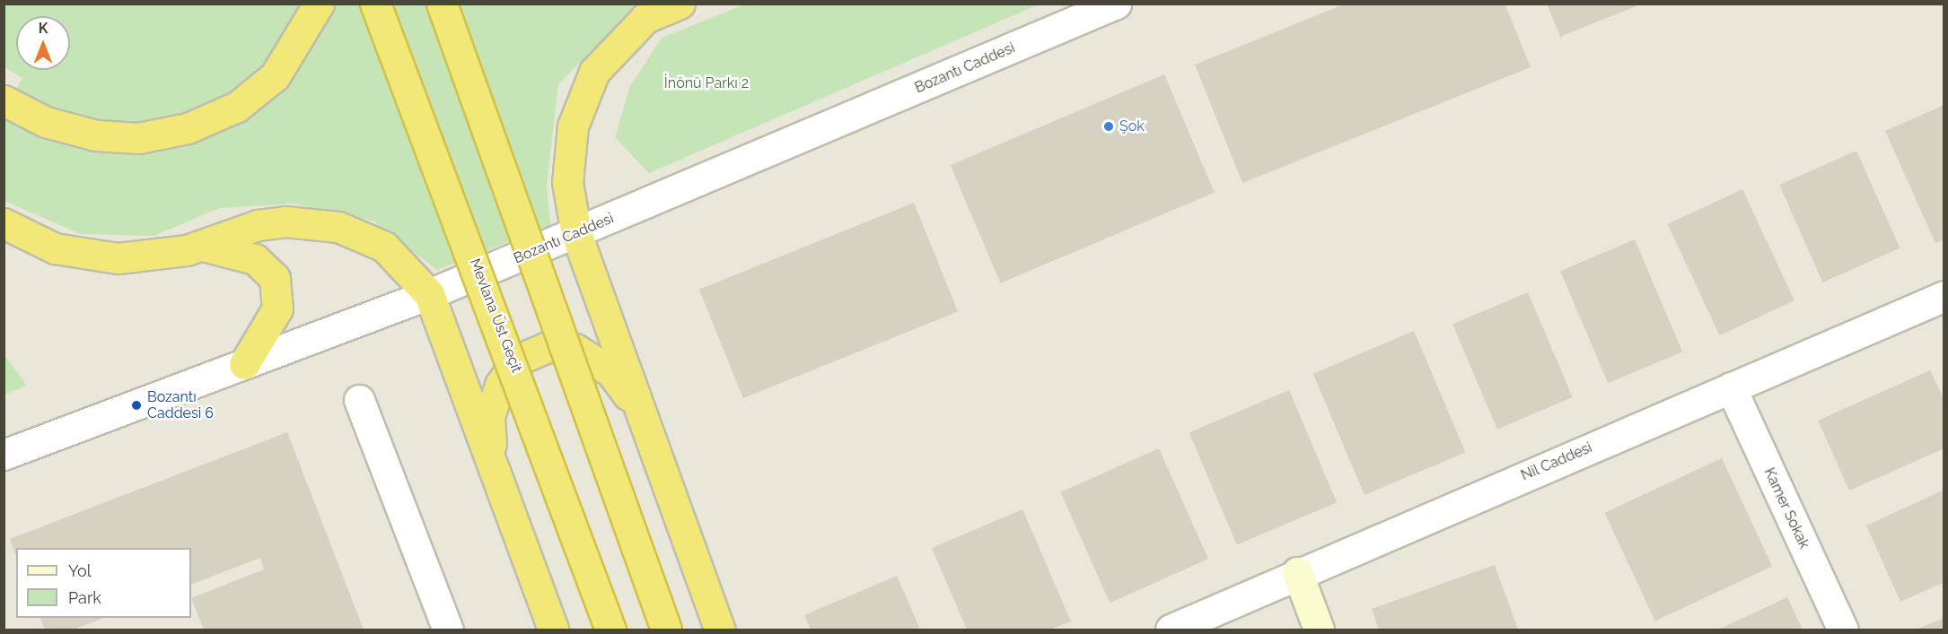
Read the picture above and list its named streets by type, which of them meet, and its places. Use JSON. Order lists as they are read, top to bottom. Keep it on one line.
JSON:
{"streets":{"highway":["Mevlana Üst Geçit"],"street":["Bozantı Caddesi","Nil Caddesi","Kamer Sokak"]},"crossings":[["Nil Caddesi","Kamer Sokak"]],"parks":["İnönü Parkı 2"],"places":["Şok","Bozantı Caddesi 6"],"legend":["Yol","Park"],"north":"top"}
